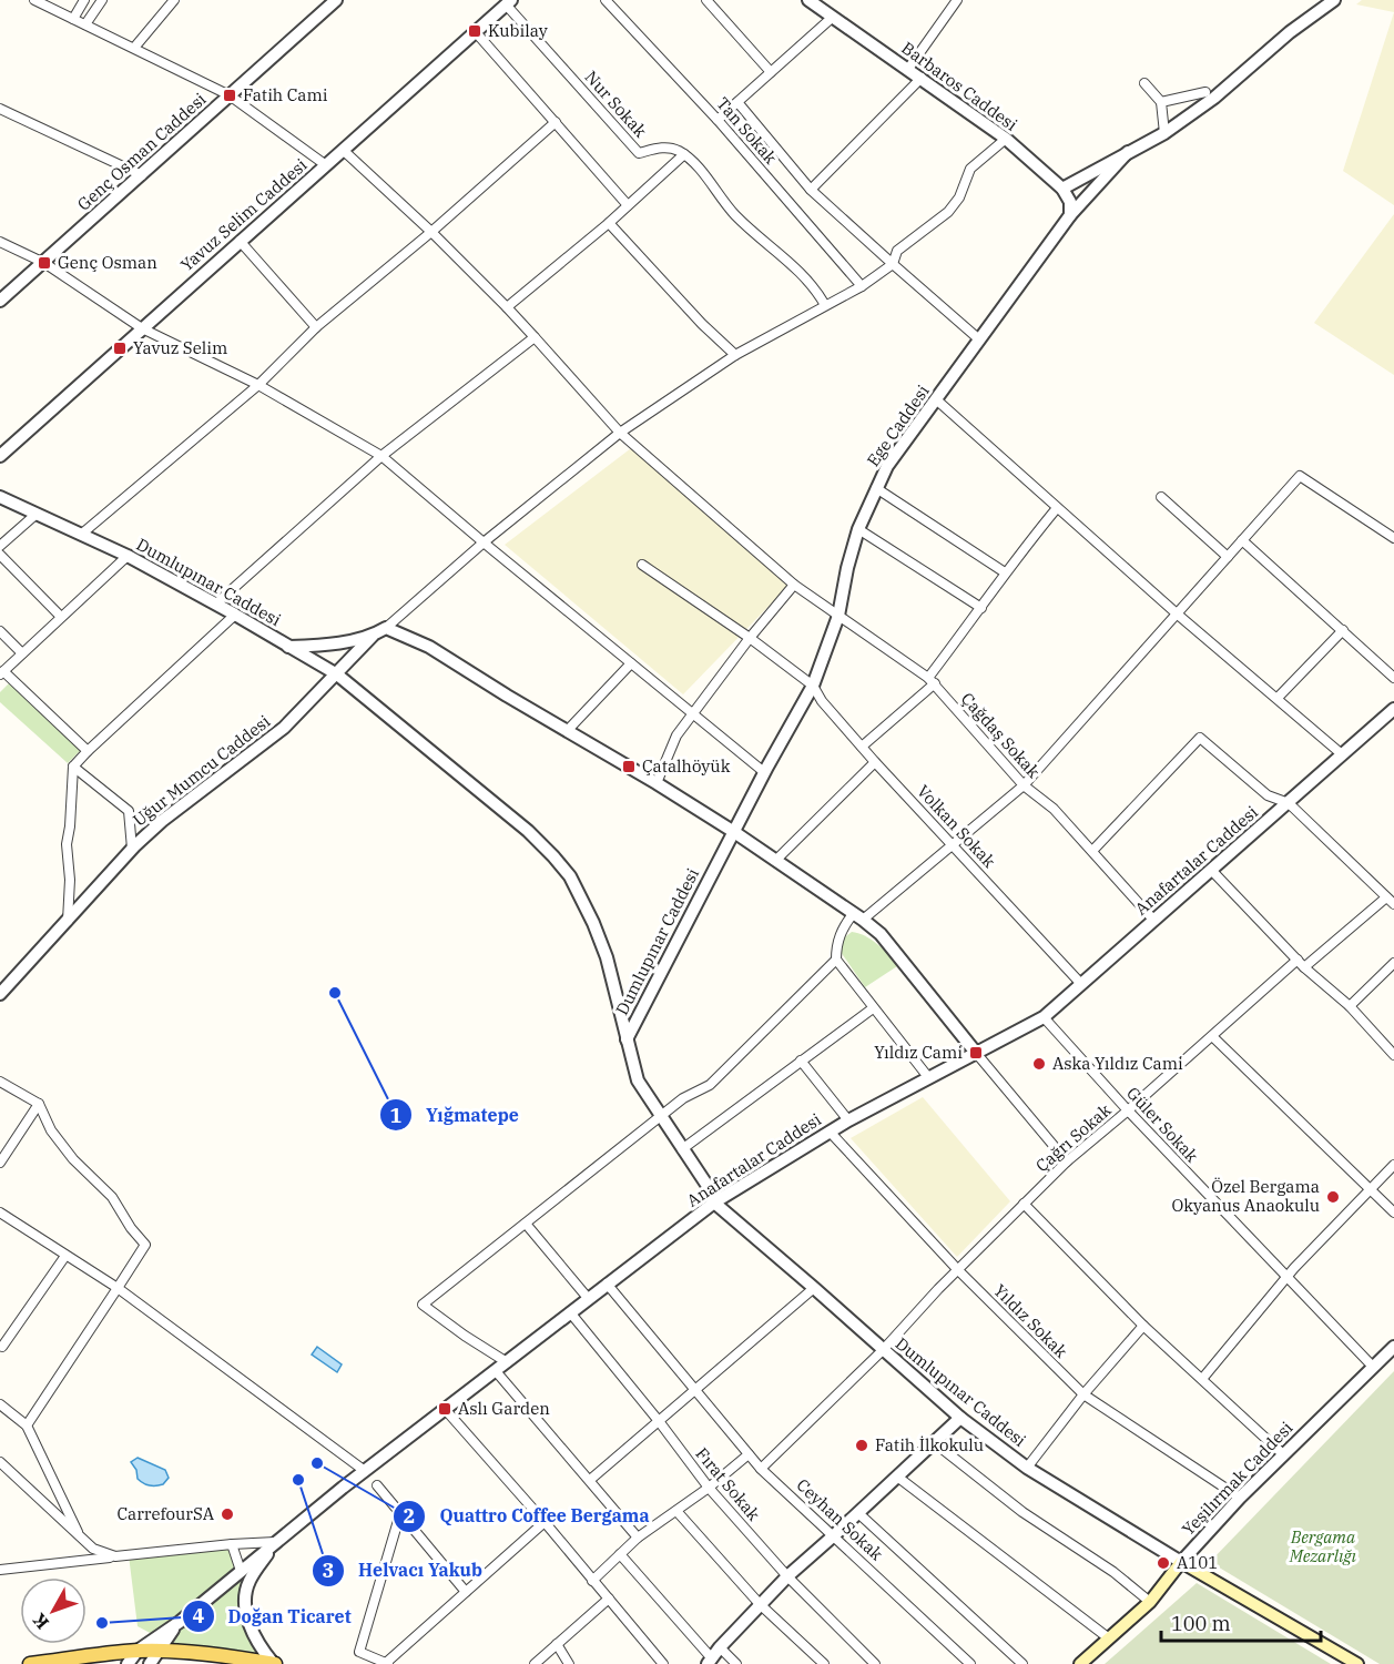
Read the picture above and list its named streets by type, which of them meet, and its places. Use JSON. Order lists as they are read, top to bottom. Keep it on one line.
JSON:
{"streets":{"main road":["Dumlupınar Caddesi","Yeşilırmak Caddesi"],"street":["Barbaros Caddesi","Nur Sokak","Tan Sokak","Genç Osman Caddesi","Yavuz Selim Caddesi","Ege Caddesi","Çağdaş Sokak","Uğur Mumcu Caddesi","Volkan Sokak","Anafartalar Caddesi","Güler Sokak","Çağrı Sokak","Yıldız Sokak","Fırat Sokak","Ceyhan Sokak"]},"crossings":[["Barbaros Caddesi","Ege Caddesi"],["Nur Sokak","Yavuz Selim Caddesi"],["Yavuz Selim Caddesi","Çağdaş Sokak"],["Ege Caddesi","Dumlupınar Caddesi"],["Ege Caddesi","Çağdaş Sokak"],["Ege Caddesi","Volkan Sokak"],["Dumlupınar Caddesi","Uğur Mumcu Caddesi"],["Dumlupınar Caddesi","Anafartalar Caddesi"],["Dumlupınar Caddesi","Çağrı Sokak"],["Dumlupınar Caddesi","Yeşilırmak Caddesi"],["Çağdaş Sokak","Anafartalar Caddesi"],["Volkan Sokak","Anafartalar Caddesi"],["Anafartalar Caddesi","Güler Sokak"],["Anafartalar Caddesi","Yıldız Sokak"],["Anafartalar Caddesi","Fırat Sokak"],["Anafartalar Caddesi","Ceyhan Sokak"],["Güler Sokak","Çağrı Sokak"],["Güler Sokak","Yeşilırmak Caddesi"],["Çağrı Sokak","Yıldız Sokak"],["Çağrı Sokak","Ceyhan Sokak"],["Yıldız Sokak","Yeşilırmak Caddesi"]],"parks":["Bergama Mezarlığı"],"places":{"transit":["Kubilay","Fatih Cami","Genç Osman","Yavuz Selim","Çatalhöyük","Yıldız Cami","Aslı Garden"],"other":["Yığmatepe","Aska Yıldız Cami","Özel Bergama Okyanus Anaokulu","Fatih İlkokulu","Quattro Coffee Bergama","Helvacı Yakub","CarrefourSA","A101","Doğan Ticaret"]},"scale_bar":"100 m","north":"bottom left"}
